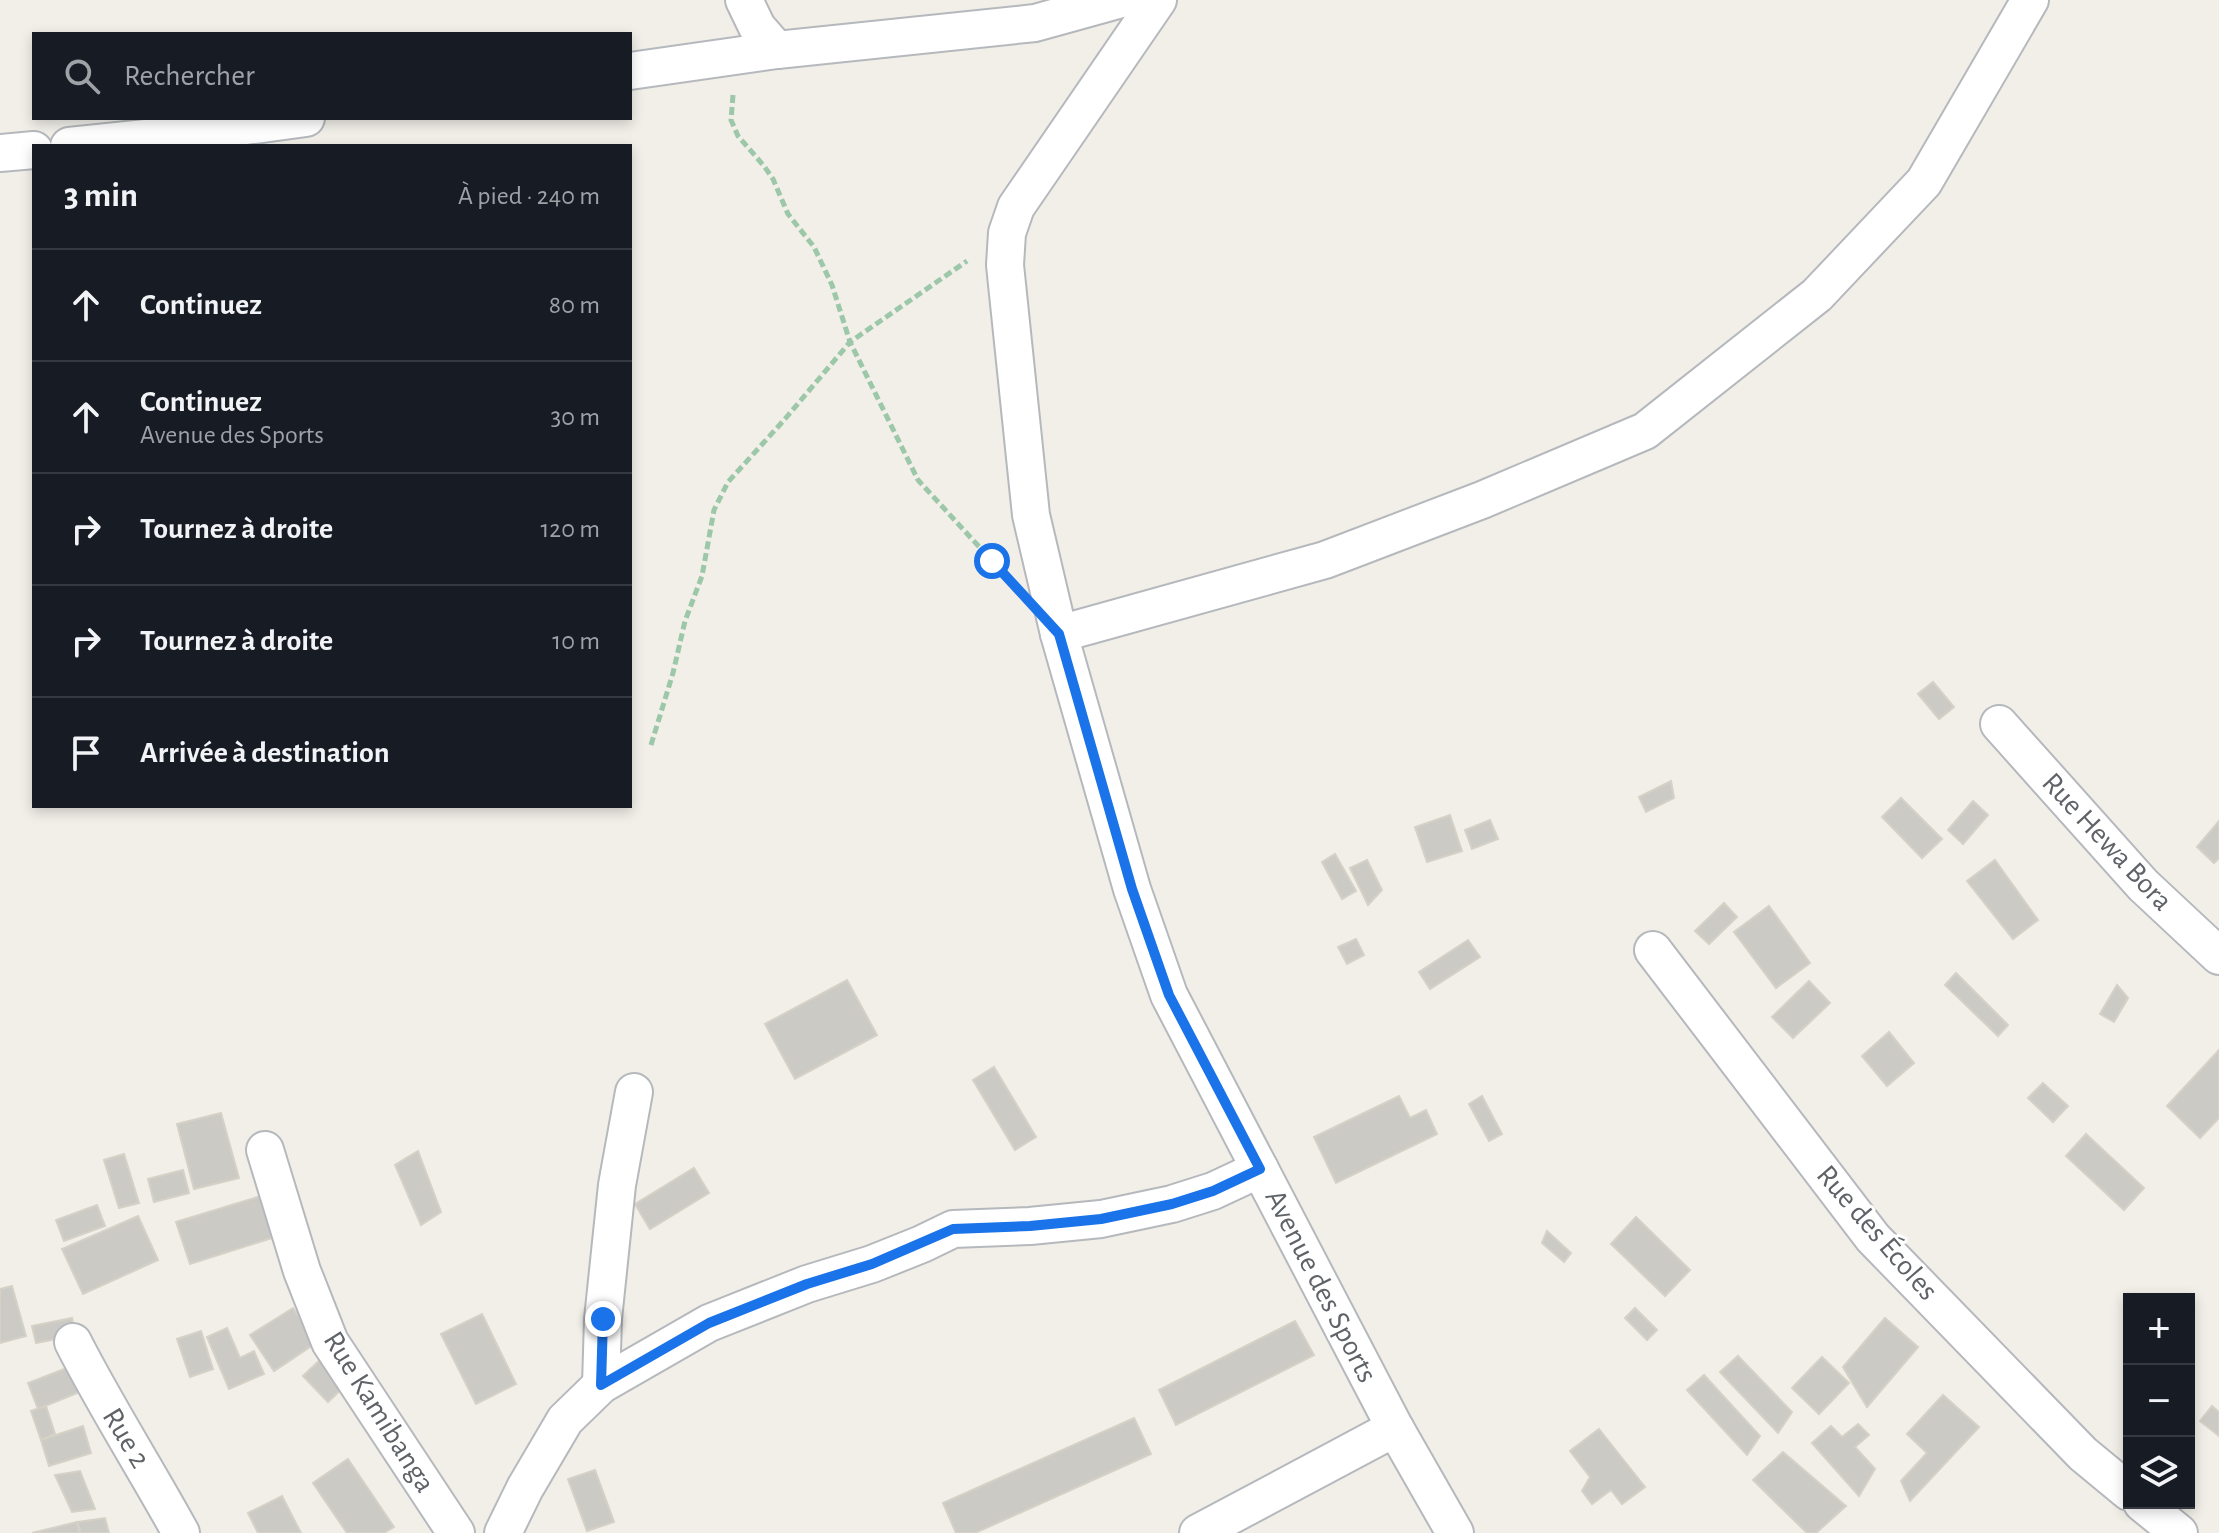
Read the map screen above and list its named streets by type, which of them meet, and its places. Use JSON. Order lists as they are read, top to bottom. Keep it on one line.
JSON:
{"streets":{"street":["Rue Hewa Bora","Rue des Écoles","Avenue des Sports","Rue Kamibanga","Rue 2"]},"page":{"search":"Rechercher","heading":["3 min","À pied · 240 m"],"list":[["Continuez","80 m"],["Continuez","Avenue des Sports","30 m"],["Tournez à droite","120 m"],["Tournez à droite","10 m"],"Arrivée à destination"],"map_buttons":["+","−"]}}
